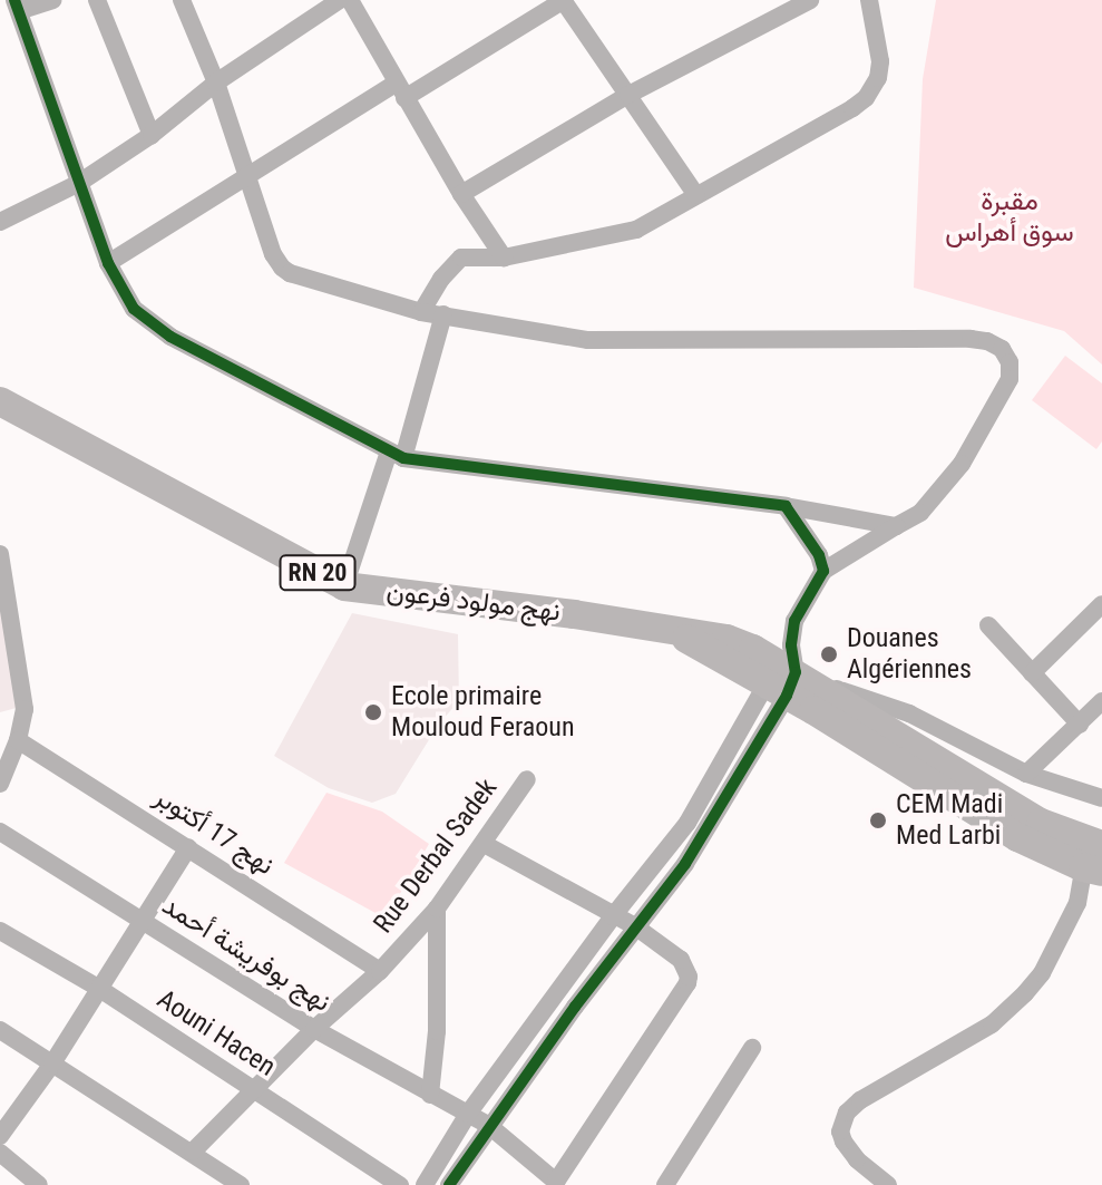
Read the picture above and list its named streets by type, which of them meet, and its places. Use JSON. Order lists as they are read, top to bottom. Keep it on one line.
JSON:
{"streets":{"main road":["RN 20","نهج مولود فرعون"],"street":["نهج 17 أكتوبر","Rue Derbal Sadek","نهج بوفريشة أحمد","Aouni Hacen"]},"crossings":[["RN 20","نهج مولود فرعون"],["نهج 17 أكتوبر","Rue Derbal Sadek"],["Rue Derbal Sadek","نهج بوفريشة أحمد"],["Rue Derbal Sadek","Aouni Hacen"]],"parks":["مقبرة سوق أهراس"],"places":["Douanes Algériennes","Ecole primaire Mouloud Feraoun","CEM Madi Med Larbi"]}
